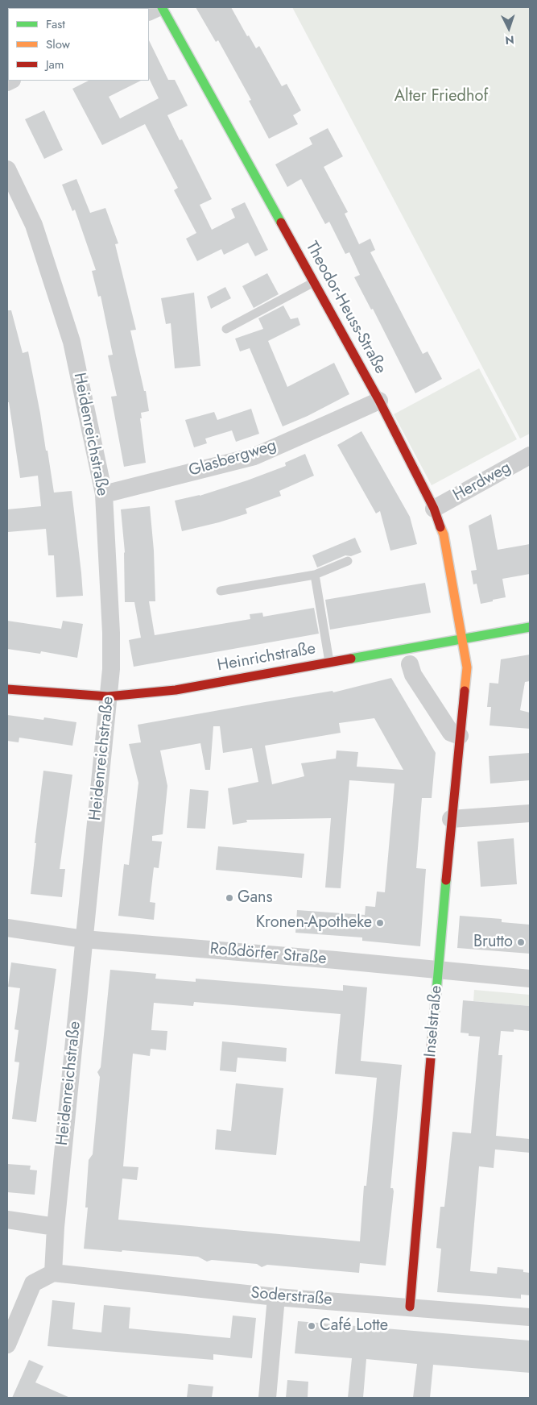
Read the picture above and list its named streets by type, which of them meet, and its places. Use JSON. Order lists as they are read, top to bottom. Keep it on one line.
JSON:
{"streets":{"street":["Theodor-Heuss-Straße","Heidenreichstraße","Glasbergweg","Herdweg","Heinrichstraße","Roßdörfer Straße","Inselstraße","Soderstraße"]},"crossings":[["Theodor-Heuss-Straße","Glasbergweg"],["Theodor-Heuss-Straße","Herdweg"],["Theodor-Heuss-Straße","Heinrichstraße"],["Theodor-Heuss-Straße","Inselstraße"],["Heidenreichstraße","Glasbergweg"],["Heidenreichstraße","Heinrichstraße"],["Heidenreichstraße","Roßdörfer Straße"],["Heidenreichstraße","Soderstraße"],["Heinrichstraße","Inselstraße"],["Roßdörfer Straße","Inselstraße"],["Inselstraße","Soderstraße"]],"parks":["Alter Friedhof"],"places":["Gans","Kronen-Apotheke","Brutto","Café Lotte"],"legend":["Fast","Slow","Jam"],"north":"bottom"}
